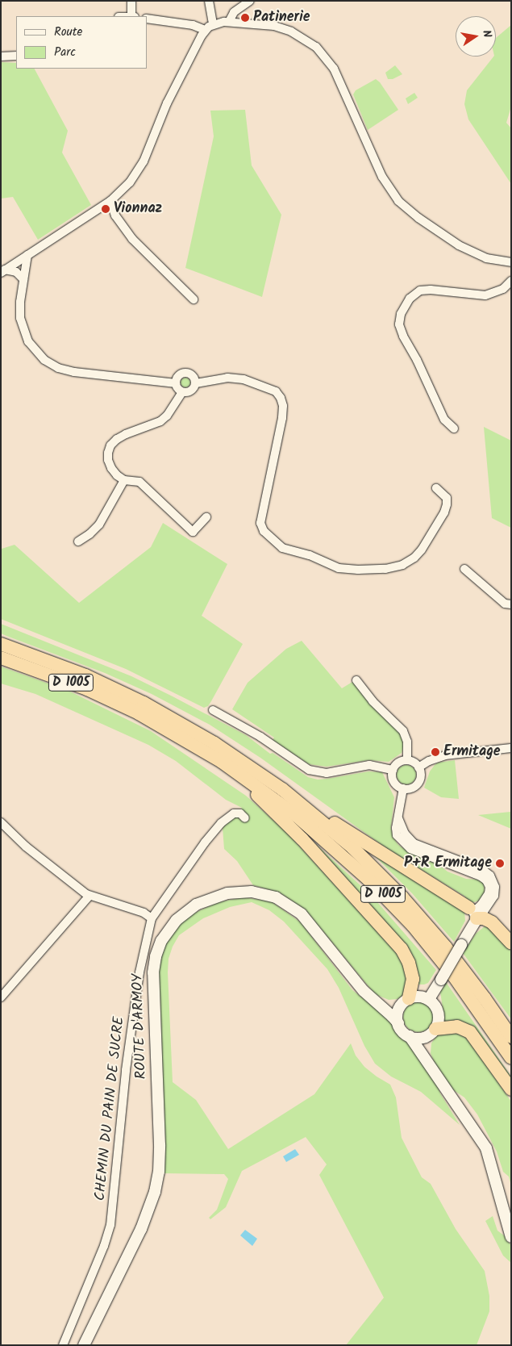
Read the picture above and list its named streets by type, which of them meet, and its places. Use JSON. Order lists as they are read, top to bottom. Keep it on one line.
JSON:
{"streets":{"highway":["D 1005"],"main road":["ROUTE D'ARMOY"],"street":["CHEMIN DU PAIN DE SUCRE"]},"crossings":[["D 1005","ROUTE D'ARMOY"]],"places":["Patinerie","Vionnaz","Ermitage","P+R Ermitage"],"legend":["Route","Parc"],"north":"right"}
